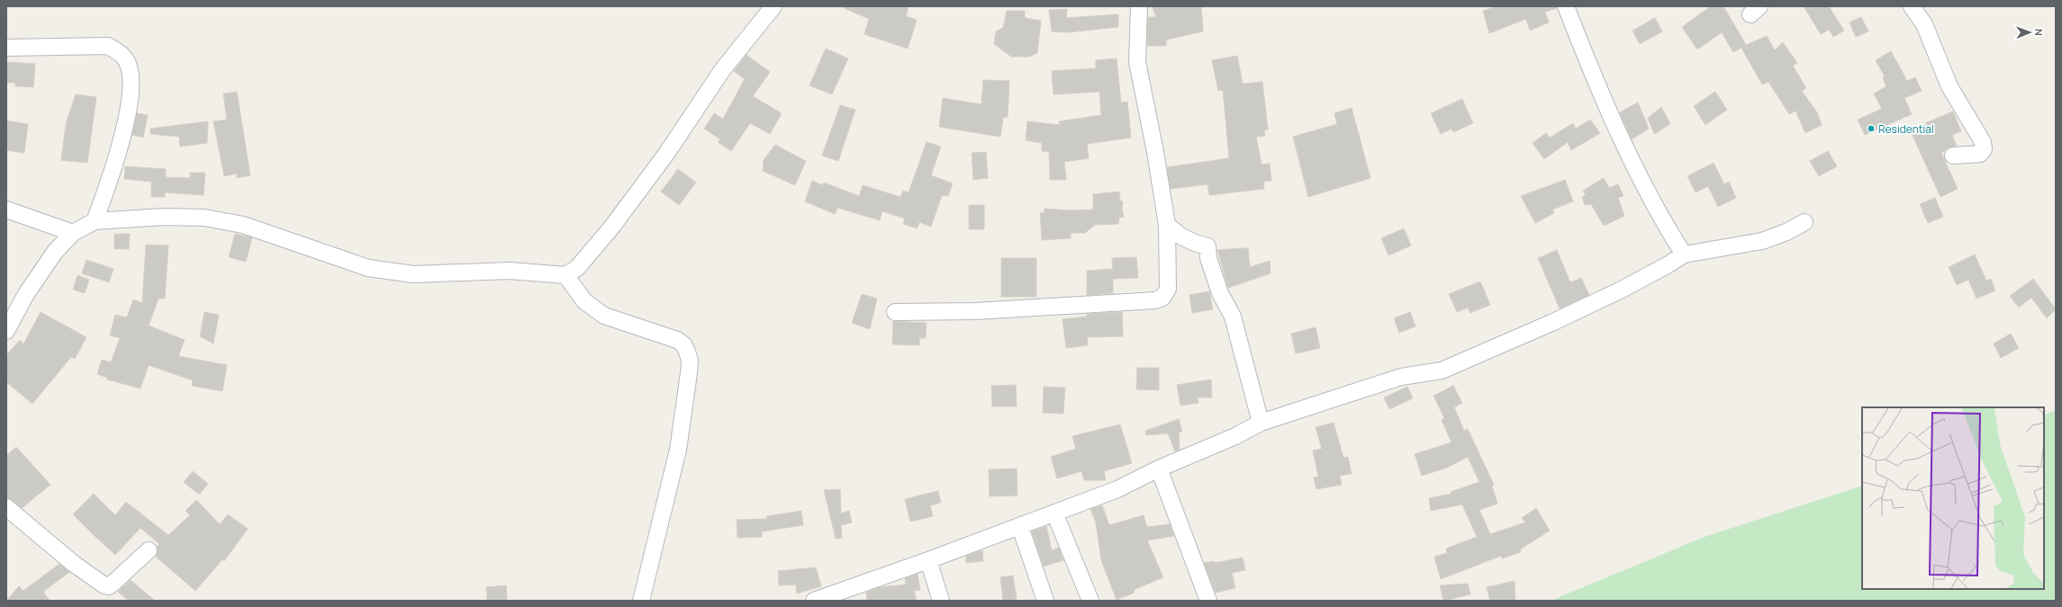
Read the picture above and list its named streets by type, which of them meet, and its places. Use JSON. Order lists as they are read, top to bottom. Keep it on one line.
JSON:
{"places":["Residential"],"north":"right"}
